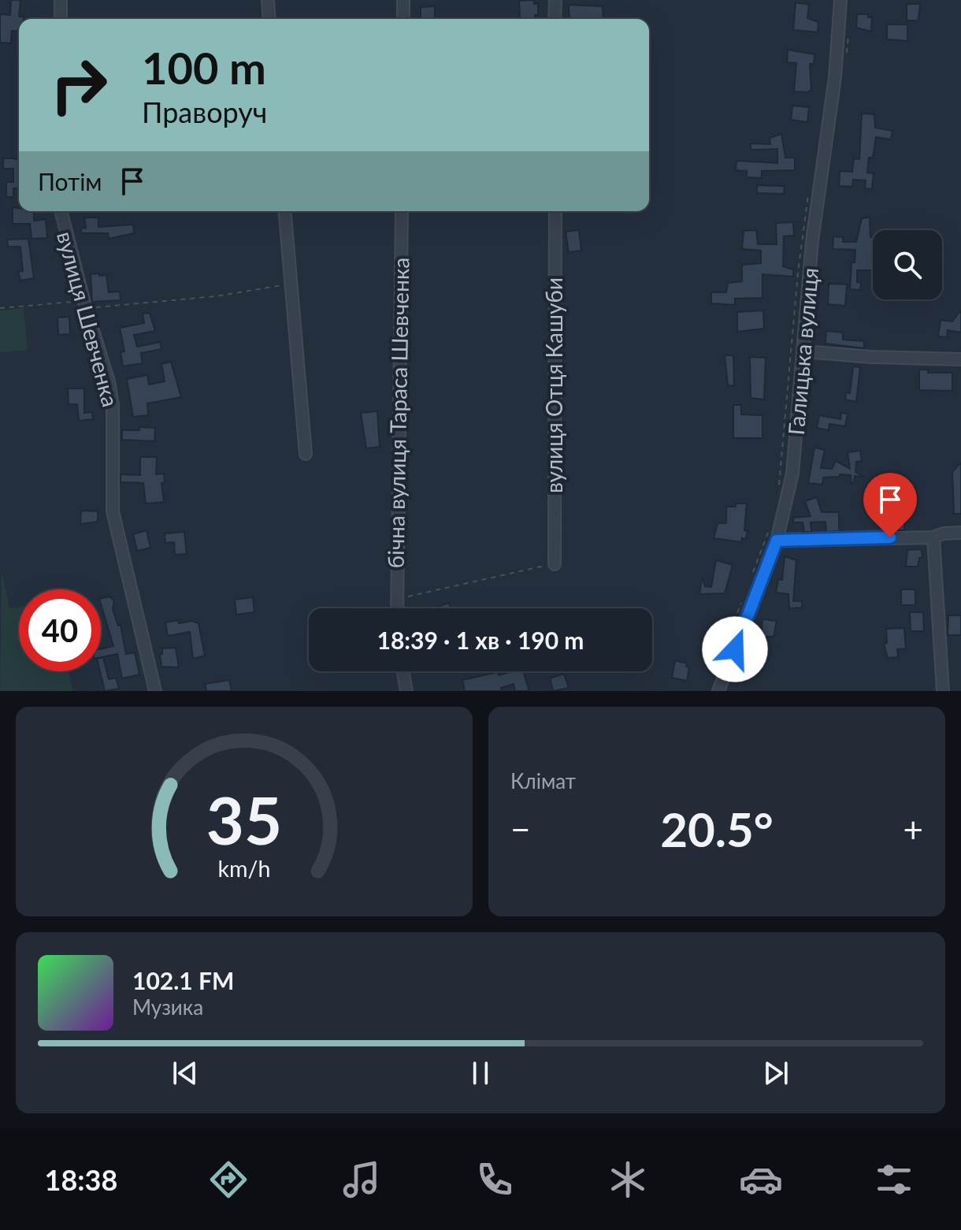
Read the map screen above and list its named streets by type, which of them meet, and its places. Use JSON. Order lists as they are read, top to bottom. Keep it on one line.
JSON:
{"streets":{"street":["вулиця Шевченка","Галицька вулиця","вулиця Отця Кашуби","бічна вулиця Тараса Шевченка"]},"page":{"turn":["100 m","Праворуч"],"then":"Потім","limit":"40","trip":"18:39 · 1 хв · 190 m","tile":"Клімат","heat":["−","20.5°","+"],"song":["102.1 FM","Музика"],"tabs":"18:38","gauge":["35","km/h"]}}
